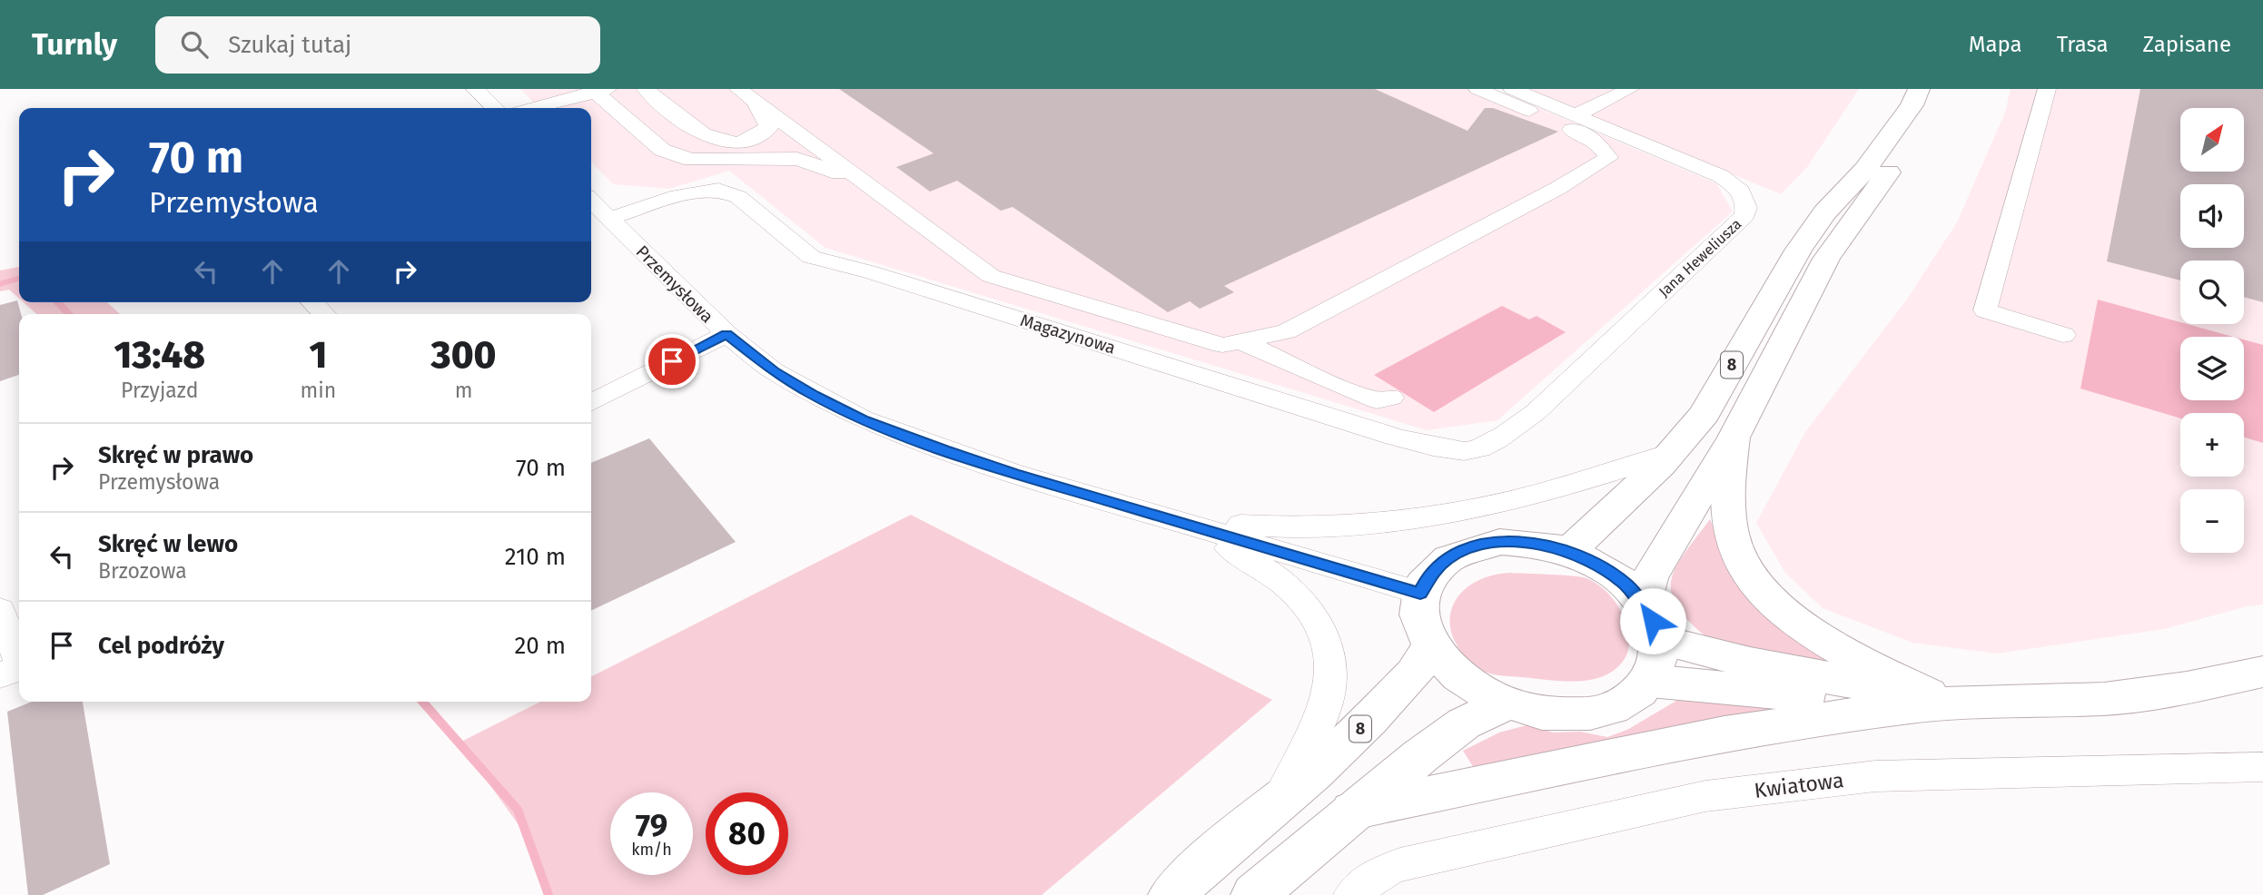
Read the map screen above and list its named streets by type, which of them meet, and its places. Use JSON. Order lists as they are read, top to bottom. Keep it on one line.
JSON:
{"streets":{"main road":["8"],"street":["Jana Heweliusza","Przemysłowa","Magazynowa","Kwiatowa"]},"crossings":[["Jana Heweliusza","Magazynowa"],["Przemysłowa","Magazynowa"],["Przemysłowa","8"]],"north":"top right","page":{"header":"Turnly","search":"Szukaj tutaj","nav":["Mapa","Trasa","Zapisane"],"map_buttons":["+","−"],"turn":["70 m","Przemysłowa"],"eta":["13:48","Przyjazd","1","min","300","m"],"list":[{"name":"Skręć w prawo","note":"Przemysłowa","value":"70 m"},{"name":"Skręć w lewo","note":"Brzozowa","value":"210 m"},{"name":"Cel podróży","value":"20 m"}],"speed":"79 km/h","limit":"80"}}
